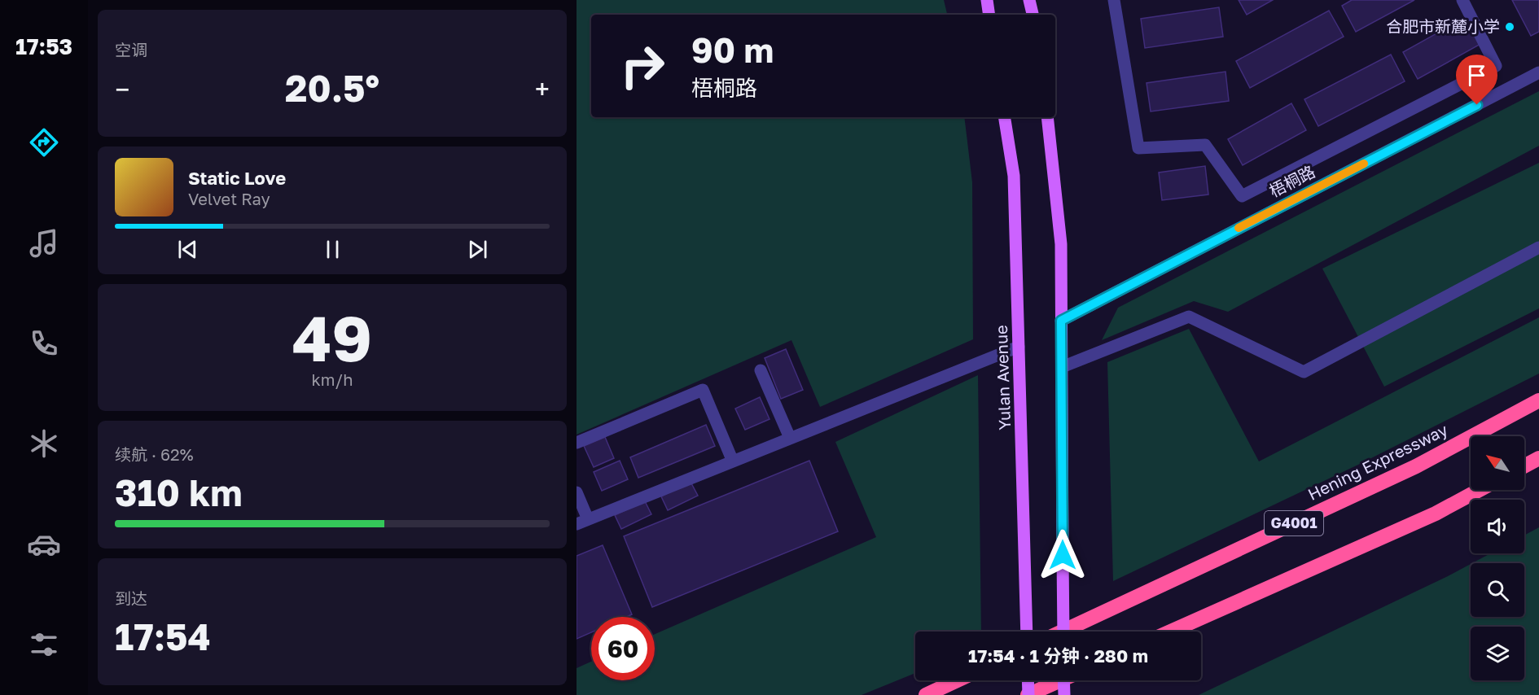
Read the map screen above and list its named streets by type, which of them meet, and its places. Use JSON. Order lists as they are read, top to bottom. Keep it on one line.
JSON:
{"streets":{"highway":["Hening Expressway","G4001"],"main road":["Yulan Avenue"],"street":["梧桐路"]},"places":["合肥市新麓小学"],"north":"top left","page":{"tabs":"17:53","tile":["空调",["49","km/h"],["续航 · 62%","310 km"],["到达","17:54"]],"turn":["90 m","梧桐路"],"heat":["−","20.5°","+"],"song":["Static Love","Velvet Ray"],"limit":"60","trip":"17:54 · 1 分钟 · 280 m"}}
